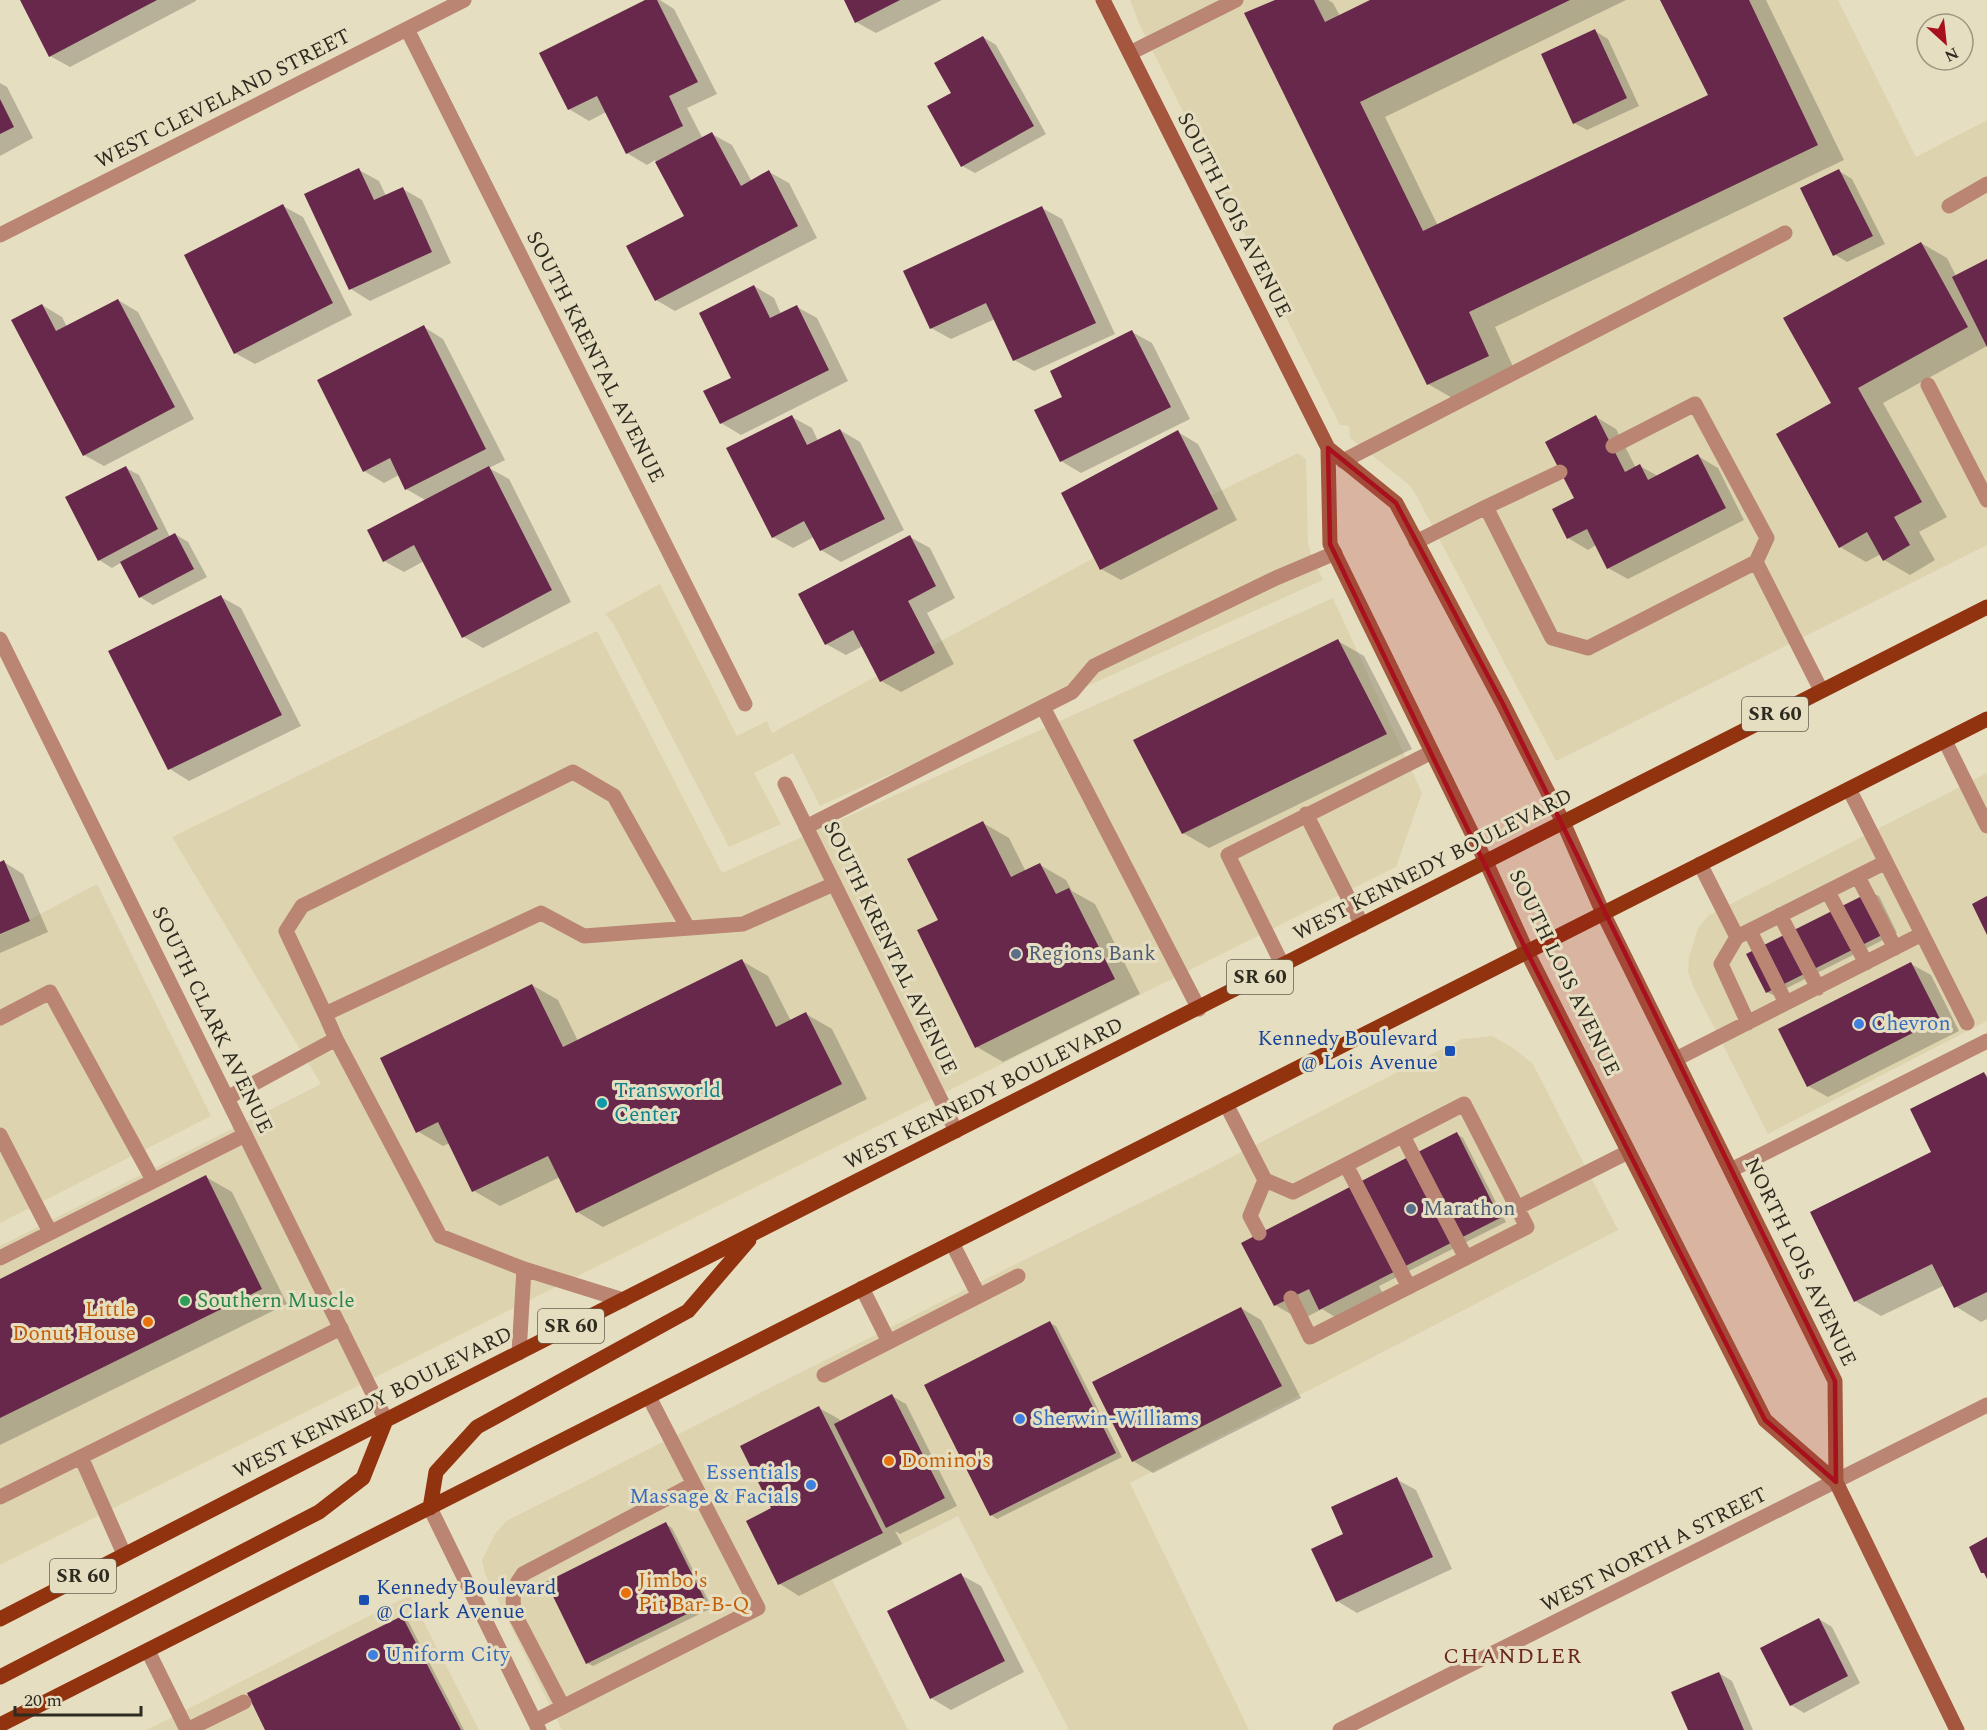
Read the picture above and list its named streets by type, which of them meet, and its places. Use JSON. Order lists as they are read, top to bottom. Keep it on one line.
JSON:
{"streets":{"main road":["SR 60","WEST KENNEDY BOULEVARD"],"street":["WEST CLEVELAND STREET","SOUTH LOIS AVENUE","SOUTH KRENTAL AVENUE","SOUTH CLARK AVENUE","NORTH LOIS AVENUE","WEST NORTH A STREET"]},"crossings":[["WEST CLEVELAND STREET","SOUTH KRENTAL AVENUE"],["SOUTH LOIS AVENUE","WEST KENNEDY BOULEVARD"],["SOUTH LOIS AVENUE","NORTH LOIS AVENUE"],["SOUTH LOIS AVENUE","WEST NORTH A STREET"],["SOUTH KRENTAL AVENUE","WEST KENNEDY BOULEVARD"],["WEST KENNEDY BOULEVARD","SOUTH CLARK AVENUE"],["WEST KENNEDY BOULEVARD","NORTH LOIS AVENUE"],["NORTH LOIS AVENUE","WEST NORTH A STREET"]],"districts":["CHANDLER"],"places":{"other":["Regions Bank","Chevron","Transworld Center","Marathon","Southern Muscle","Little Donut House","Sherwin-Williams","Domino's","Essentials Massage & Facials","Jimbo's Pit Bar-B-Q","Uniform City"],"transit":["Kennedy Boulevard @ Lois Avenue","Kennedy Boulevard @ Clark Avenue"]},"scale_bar":"20 m","north":"bottom right"}
